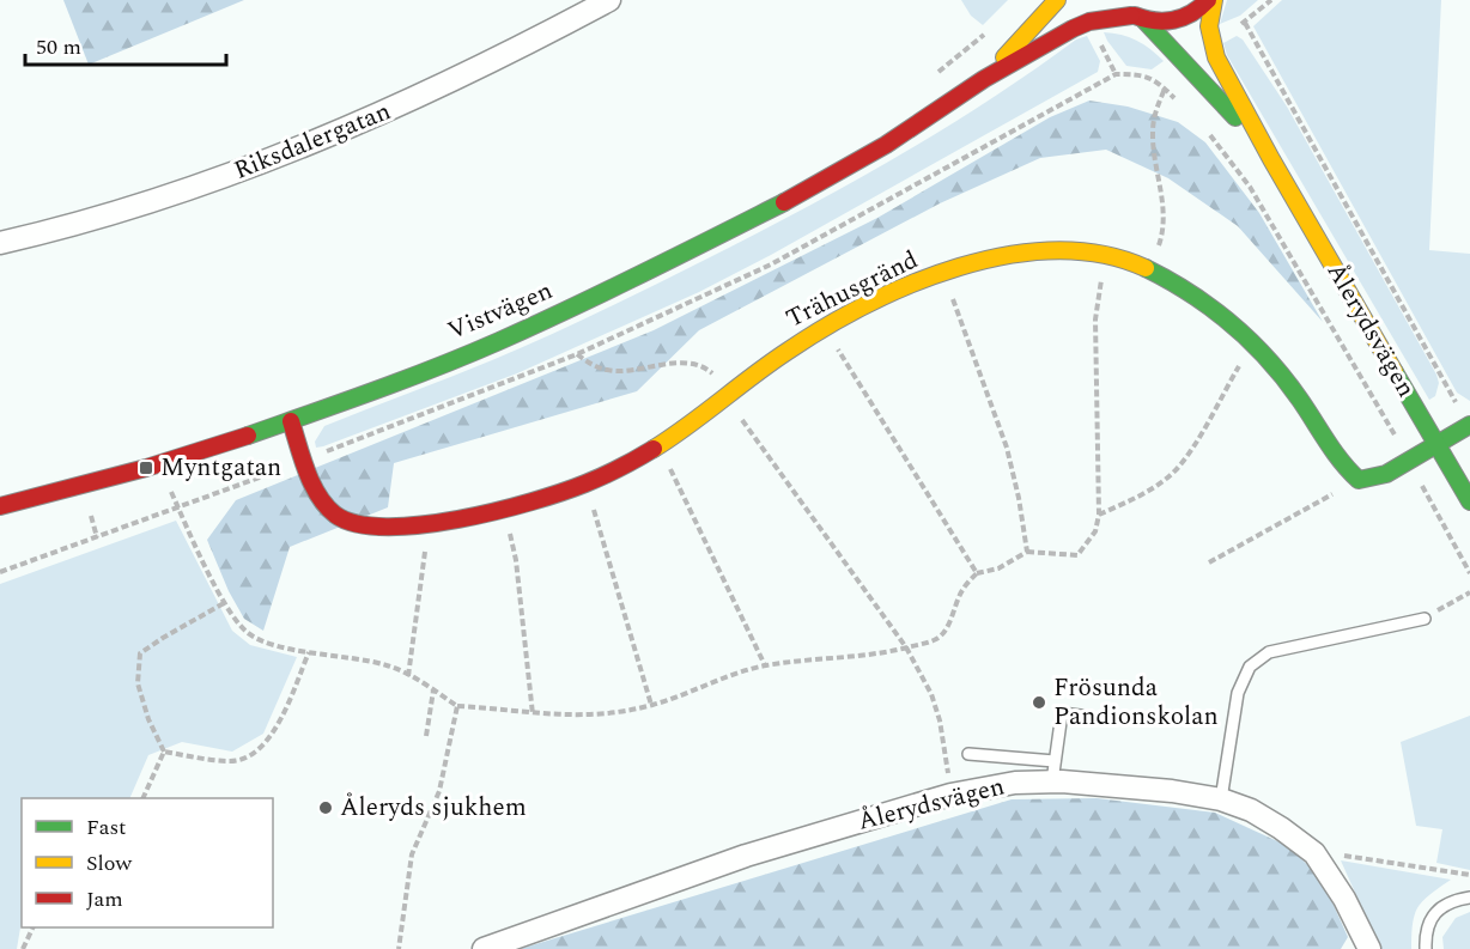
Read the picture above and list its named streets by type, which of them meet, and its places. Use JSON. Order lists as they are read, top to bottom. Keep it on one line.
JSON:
{"streets":{"main road":["Trähusgränd","Vistvägen","Ålerydsvägen"],"street":["Riksdalergatan"]},"crossings":[["Trähusgränd","Vistvägen"],["Vistvägen","Ålerydsvägen"]],"places":{"transit":["Myntgatan"],"other":["Frösunda Pandionskolan","Åleryds sjukhem"]},"legend":["Fast","Slow","Jam"],"scale_bar":"50 m"}
